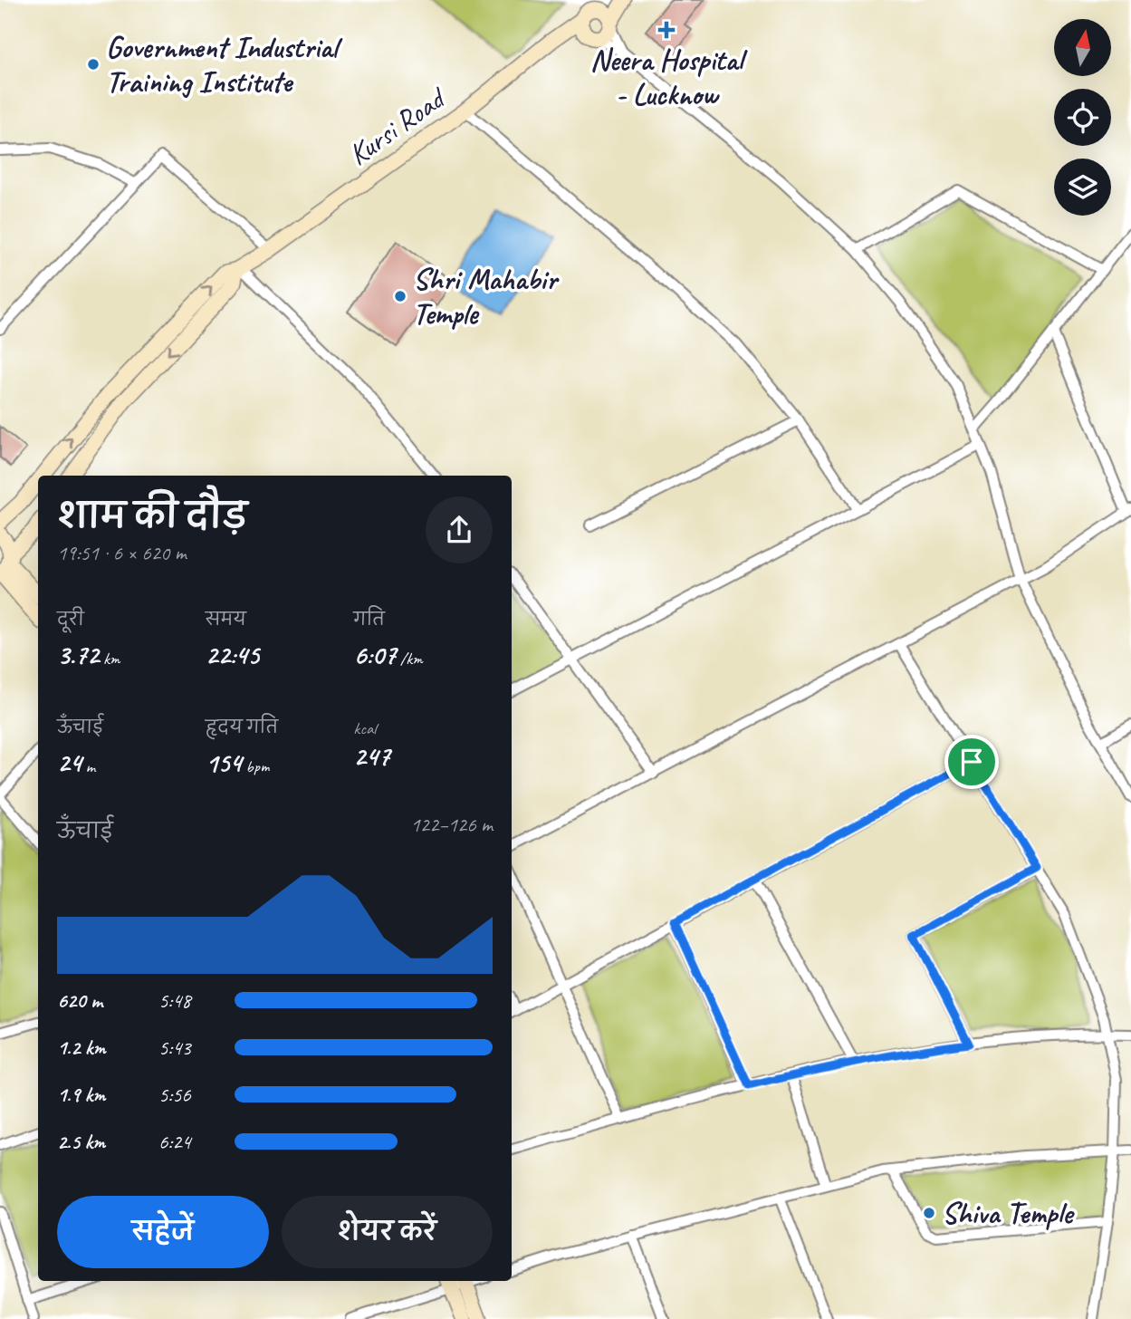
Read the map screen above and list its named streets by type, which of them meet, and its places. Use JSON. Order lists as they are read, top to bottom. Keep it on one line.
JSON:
{"streets":{"main road":["Kursi Road"]},"places":{"health":["Neera Hospital - Lucknow"],"other":["Government Industrial Training Institute","Shri Mahabir Temple","Shiva Temple"]},"north":"top","page":{"heading":["शाम की दौड़","19:51 · 6 × 620 m"],"stats":[["दूरी","3.72 km"],["समय","22:45"],["गति","6:07 /km"],["ऊँचाई","24 m"],["हृदय गति","154 bpm"],["kcal","247"]],"chart":["ऊँचाई","122–126 m"],"list":[{"name":"620 m","note":"5:48"},{"name":"1.2 km","note":"5:43"},{"name":"1.9 km","note":"5:56"},{"name":"2.5 km","note":"6:24"}],"buttons":["सहेजें","शेयर करें"]}}
